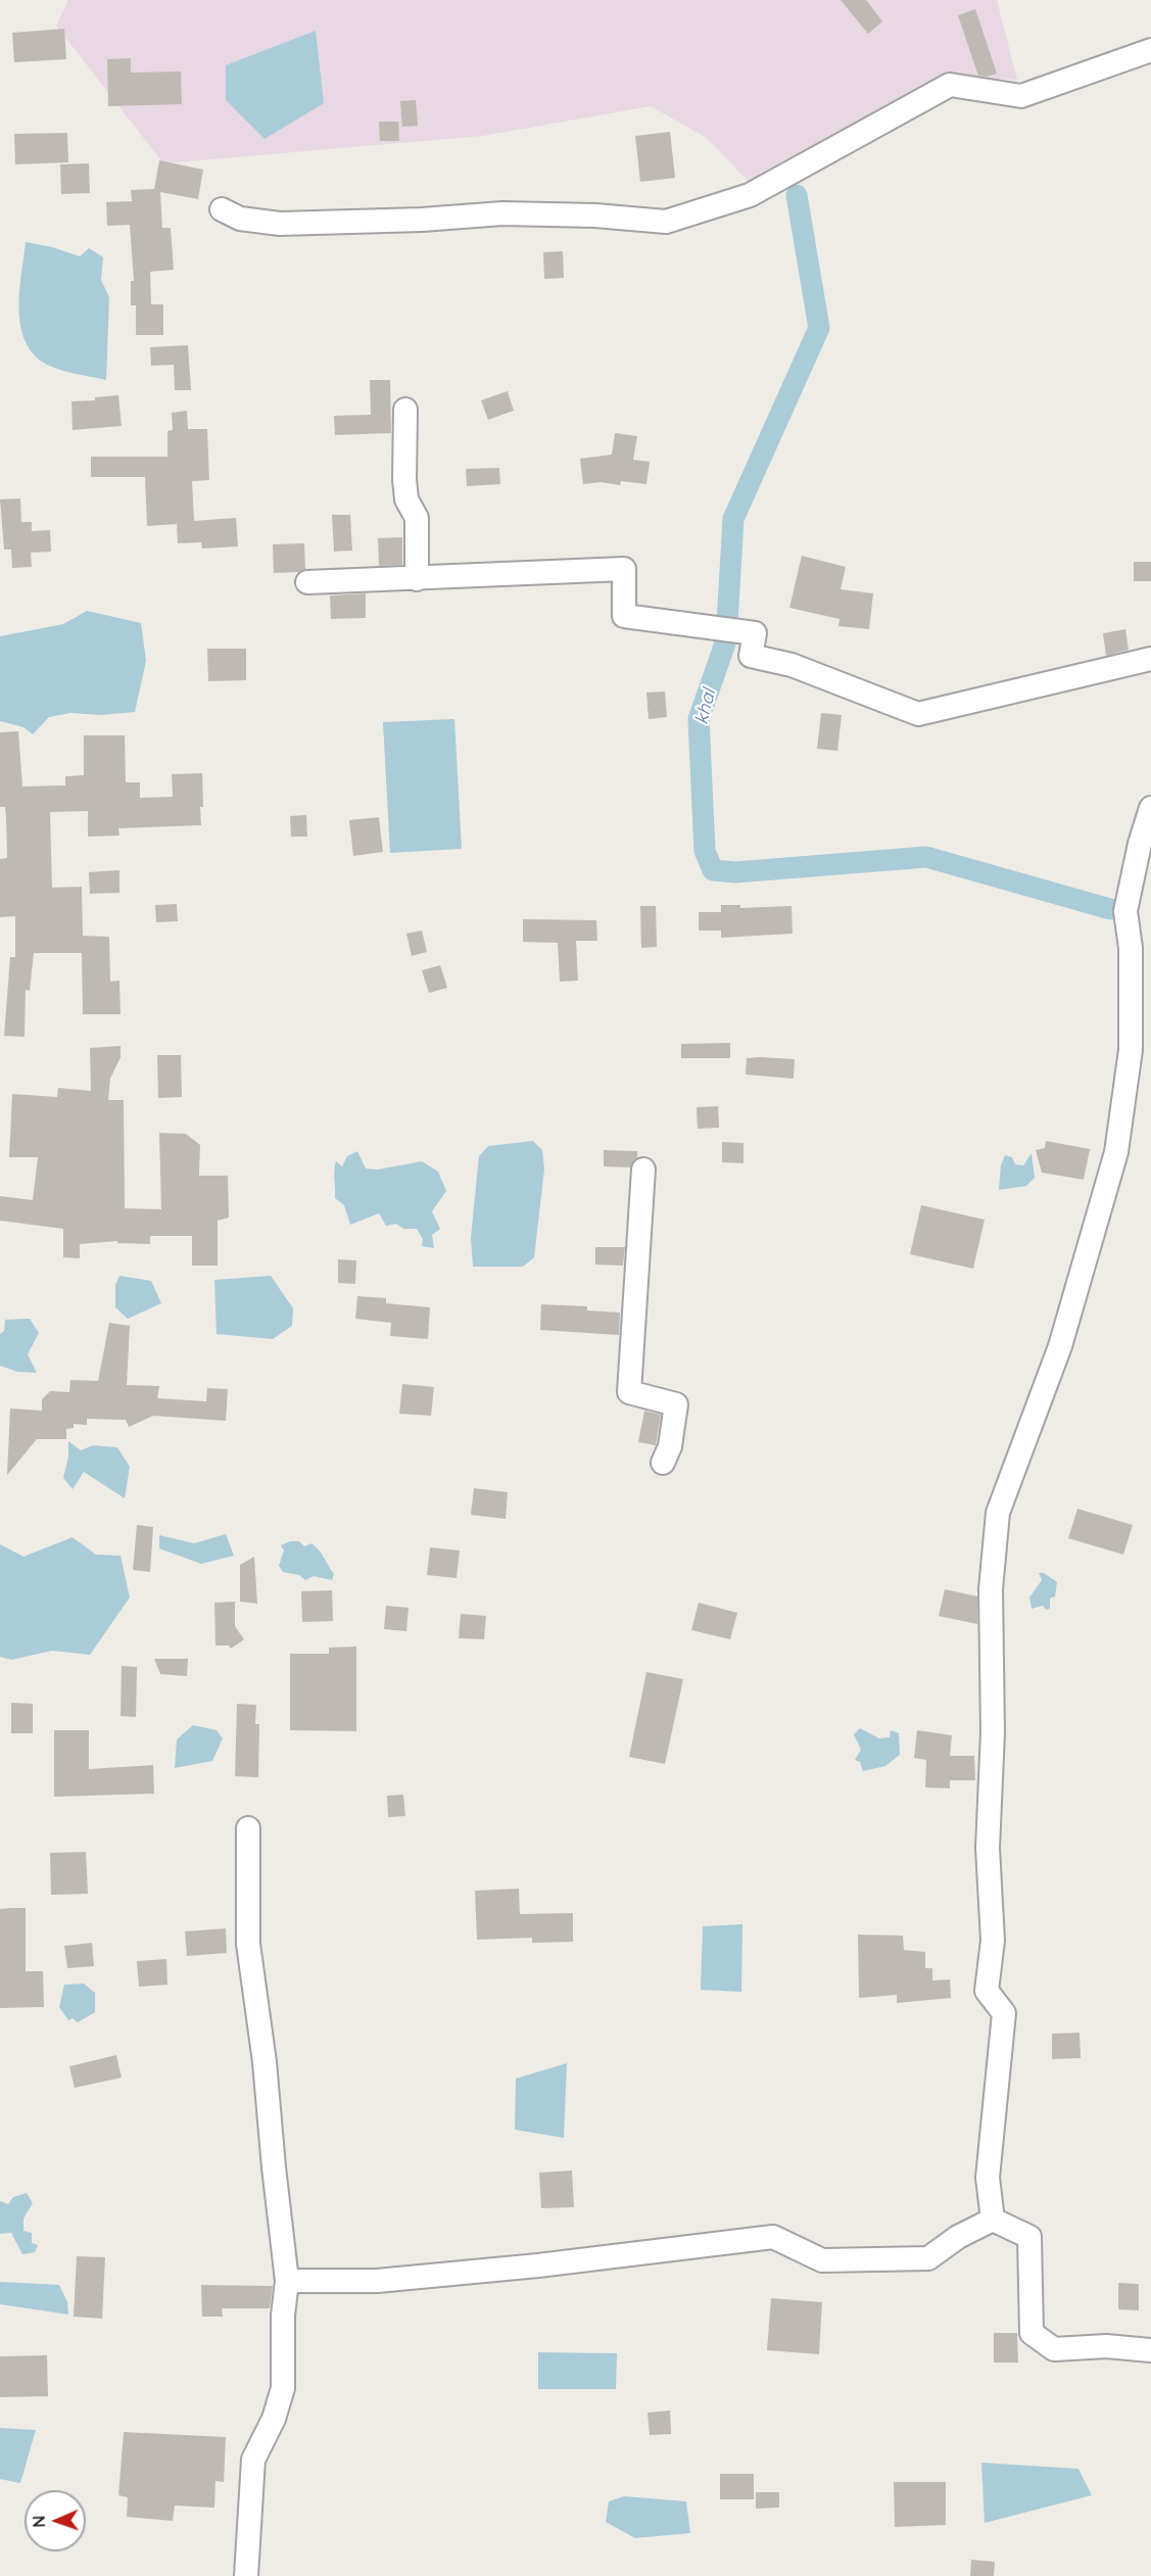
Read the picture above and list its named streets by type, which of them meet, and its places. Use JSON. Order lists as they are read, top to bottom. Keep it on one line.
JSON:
{"water":["khal"],"north":"left"}
